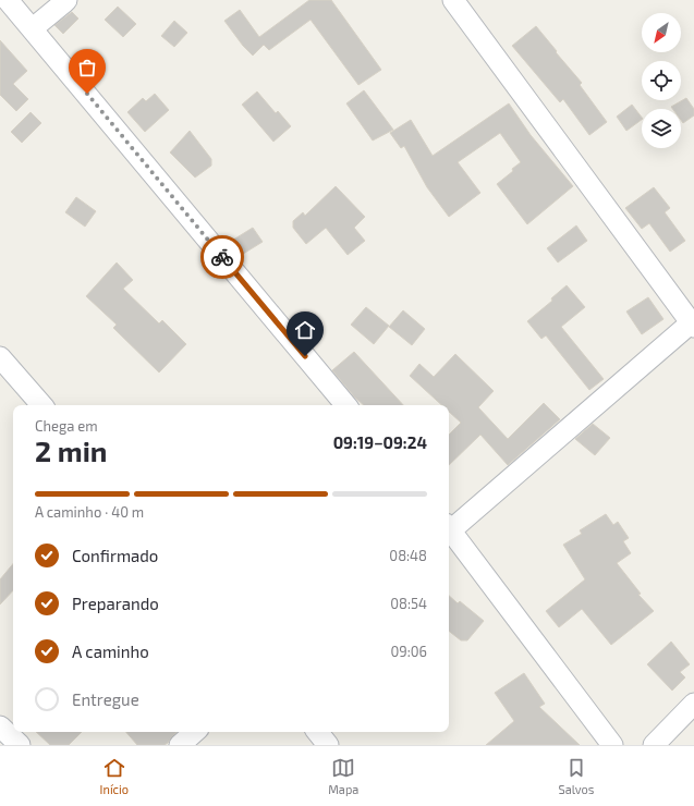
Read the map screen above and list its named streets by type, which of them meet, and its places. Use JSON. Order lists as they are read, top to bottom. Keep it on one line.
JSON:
{"north":"bottom left","page":{"heading":["2 min","Chega em","09:19–09:24"],"bar":"A caminho · 40 m","list":[["Confirmado","08:48"],["Preparando","08:54"],["A caminho","09:06"],"Entregue"],"tabs":["Início","Mapa","Salvos"]}}
